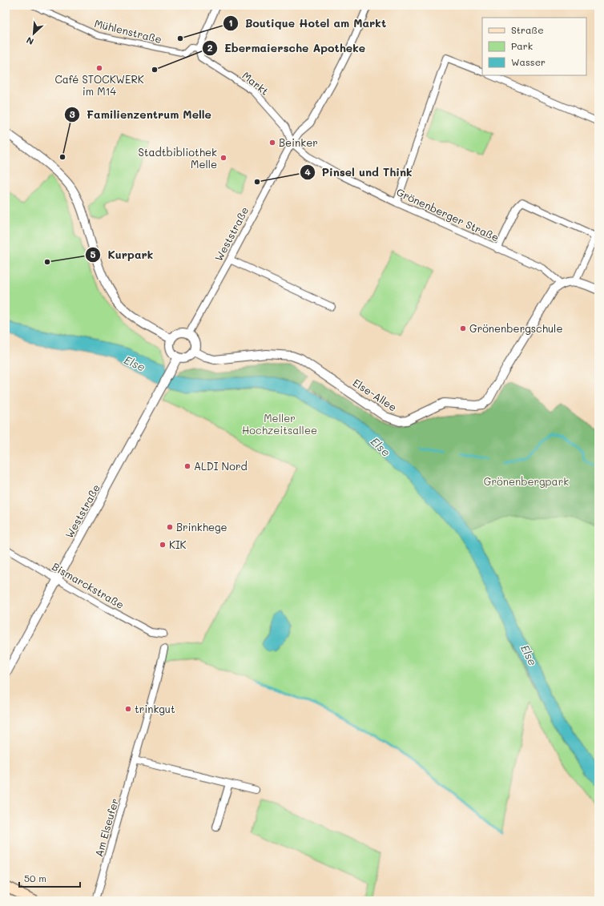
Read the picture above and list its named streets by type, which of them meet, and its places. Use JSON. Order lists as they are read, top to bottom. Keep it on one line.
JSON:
{"streets":{"street":["Mühlenstraße","Markt","Grönenberger Straße","Weststraße","Else-Allee","Bismarckstraße","Am Elseufer"]},"crossings":[["Markt","Grönenberger Straße"],["Markt","Weststraße"],["Grönenberger Straße","Weststraße"],["Grönenberger Straße","Else-Allee"],["Weststraße","Else-Allee"],["Weststraße","Bismarckstraße"]],"water":["Else"],"parks":["Meller Hochzeitsallee","Grönenbergpark"],"places":["Boutique Hotel am Markt","Café STOCKWERK im M14","Ebermaiersche Apotheke","Beinker","Familienzentrum Melle","Stadtbibliothek Melle","Pinsel und Think","Kurpark","Grönenbergschule","ALDI Nord","Brinkhege","KIK","trinkgut"],"legend":["Straße","Park","Wasser"],"scale_bar":"50 m","north":"bottom left"}
